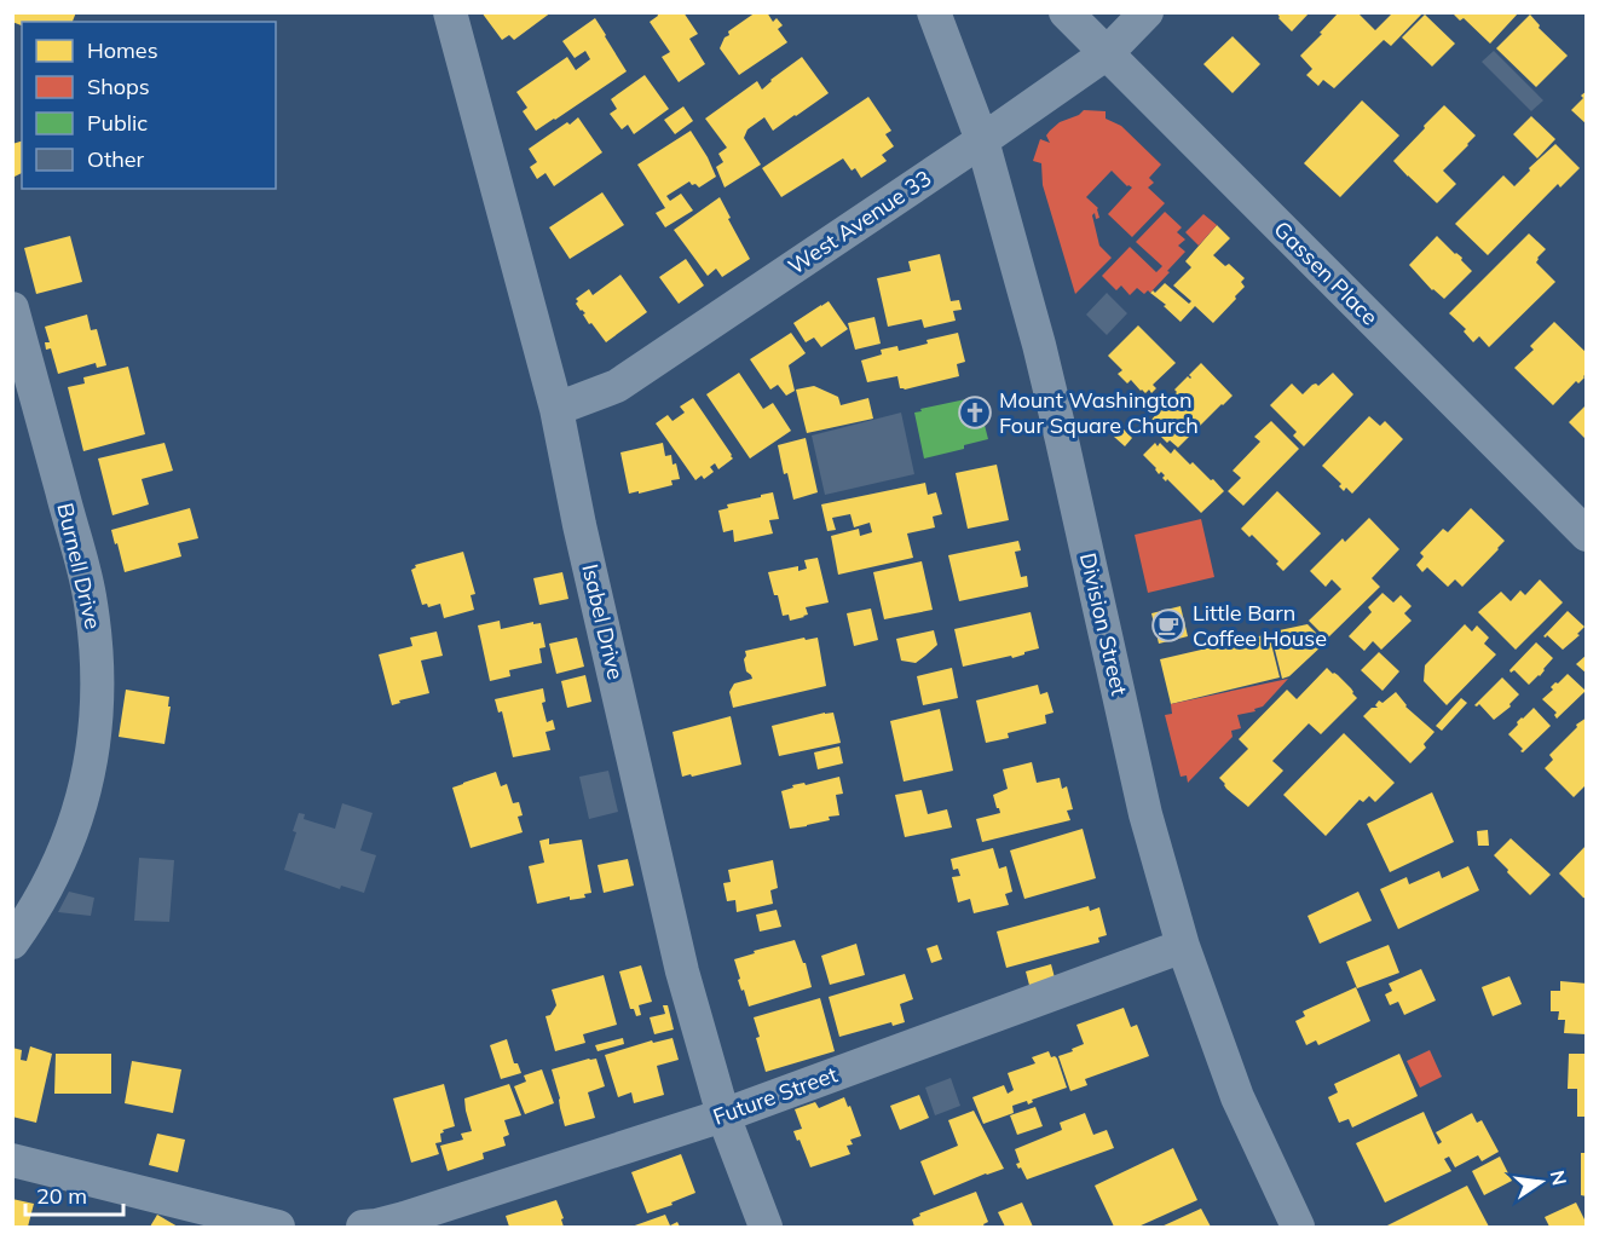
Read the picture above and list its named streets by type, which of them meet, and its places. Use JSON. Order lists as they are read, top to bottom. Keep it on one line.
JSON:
{"streets":{"street":["West Avenue 33","Gassen Place","Burnell Drive","Isabel Drive","Division Street","Future Street"]},"crossings":[["West Avenue 33","Gassen Place"],["West Avenue 33","Isabel Drive"],["West Avenue 33","Division Street"],["Isabel Drive","Future Street"],["Division Street","Future Street"]],"places":{"church":["Mount Washington Four Square Church"],"cafe":["Little Barn Coffee House"]},"legend":["Homes","Shops","Public","Other"],"scale_bar":"20 m","north":"right"}
